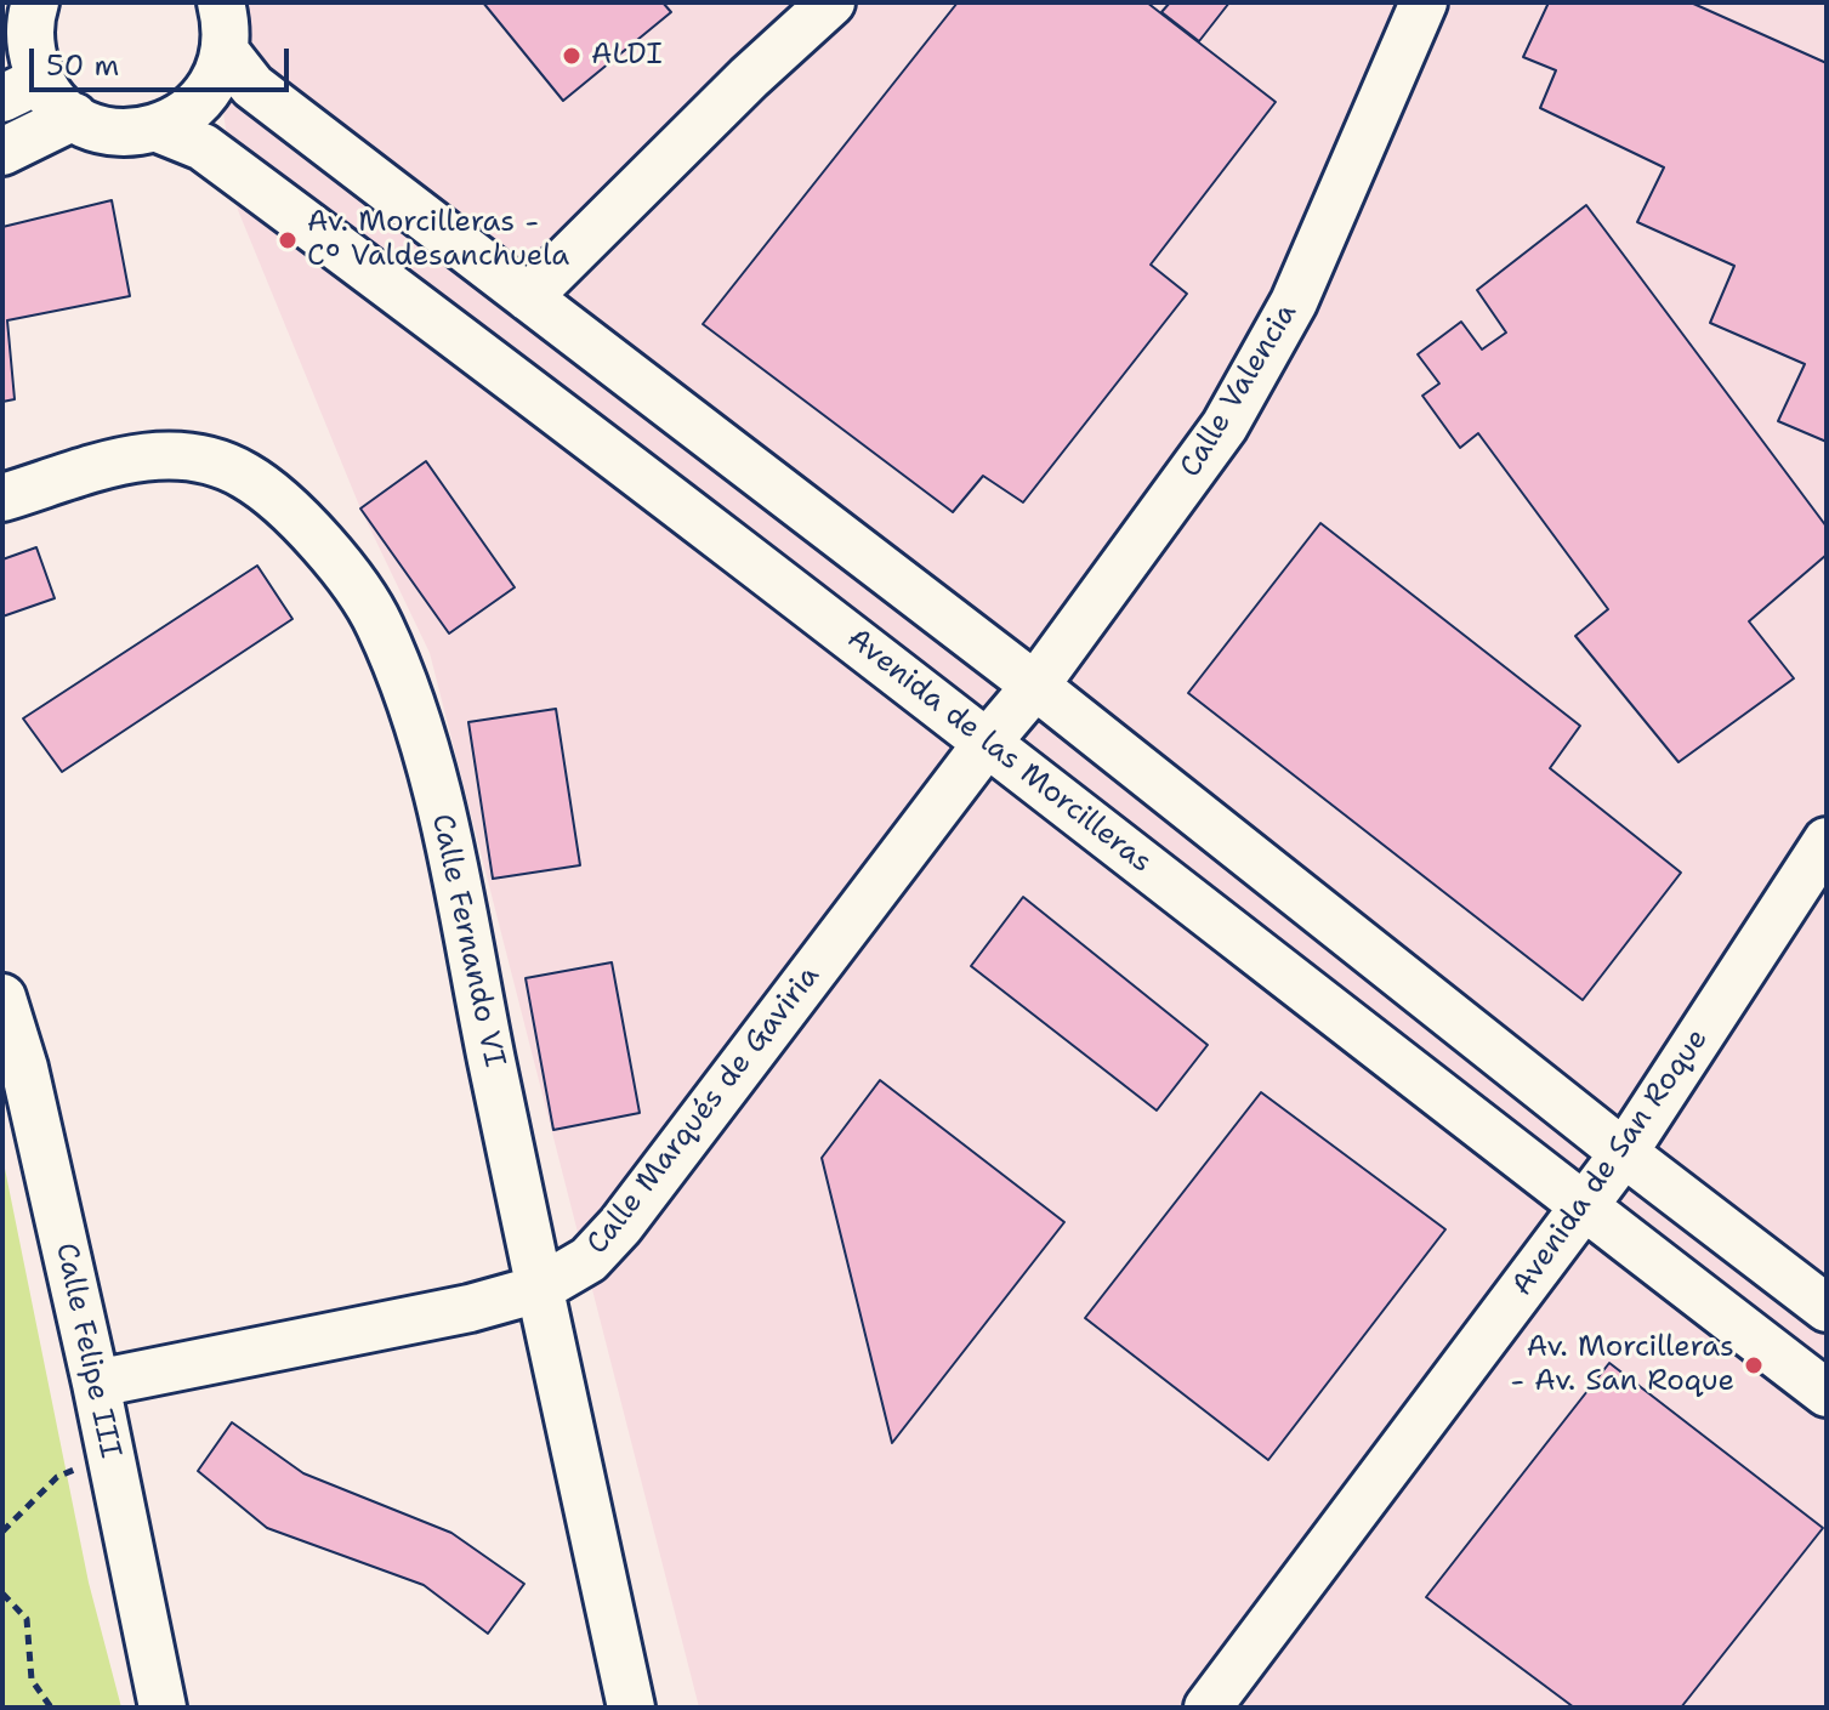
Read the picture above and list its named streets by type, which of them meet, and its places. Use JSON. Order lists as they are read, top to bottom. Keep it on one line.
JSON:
{"streets":{"street":["Calle Valencia","Avenida de las Morcilleras","Calle Fernando VI","Calle Marqués de Gaviria","Avenida de San Roque","Calle Felipe III"]},"crossings":[["Calle Valencia","Avenida de las Morcilleras"],["Calle Valencia","Calle Marqués de Gaviria"],["Avenida de las Morcilleras","Calle Marqués de Gaviria"],["Avenida de las Morcilleras","Avenida de San Roque"],["Calle Fernando VI","Calle Marqués de Gaviria"],["Calle Marqués de Gaviria","Calle Felipe III"]],"places":["ALDI","Av. Morcilleras - Cº Valdesanchuela","Av. Morcilleras - Av. San Roque"],"scale_bar":"50 m"}
